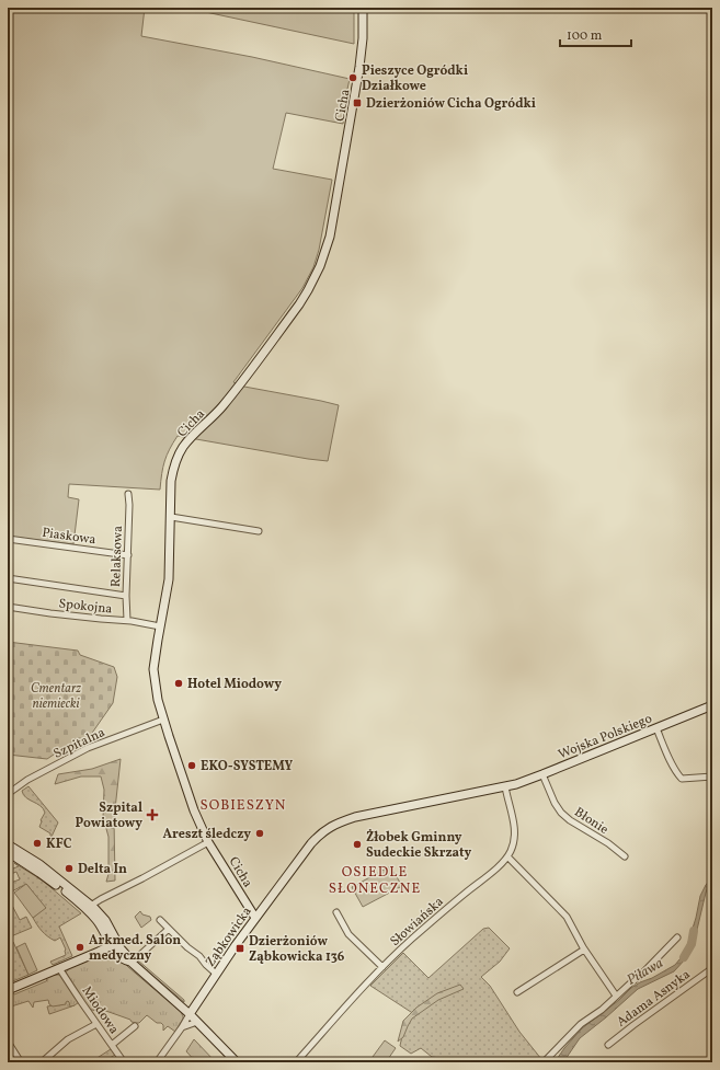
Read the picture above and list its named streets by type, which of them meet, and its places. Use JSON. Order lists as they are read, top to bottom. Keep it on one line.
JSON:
{"streets":{"street":["Cicha","Piaskowa","Relaksowa","Spokojna","Wojska Polskiego","Szpitalna","Błonie","Słowiańska","Ząbkowicka","Adama Asnyka","Miodowa"]},"crossings":[["Cicha","Spokojna"],["Cicha","Szpitalna"],["Cicha","Ząbkowicka"],["Piaskowa","Relaksowa"],["Relaksowa","Spokojna"],["Wojska Polskiego","Błonie"],["Wojska Polskiego","Słowiańska"],["Wojska Polskiego","Ząbkowicka"],["Słowiańska","Ząbkowicka"]],"districts":["SOBIESZYN","OSIEDLE SŁONECZNE"],"water":["Piława"],"parks":["Cmentarz niemiecki"],"places":{"other":["Pieszyce Ogródki Działkowe","Hotel Miodowy","EKO-SYSTEMY","Areszt śledczy","KFC","Żłobek Gminny Sudeckie Skrzaty","Delta In","Arkmed. Salon medyczny"],"transit":["Dzierżoniów Cicha Ogródki","Dzierżoniów Ząbkowicka 136"],"health":["Szpital Powiatowy"]},"scale_bar":"100 m"}
